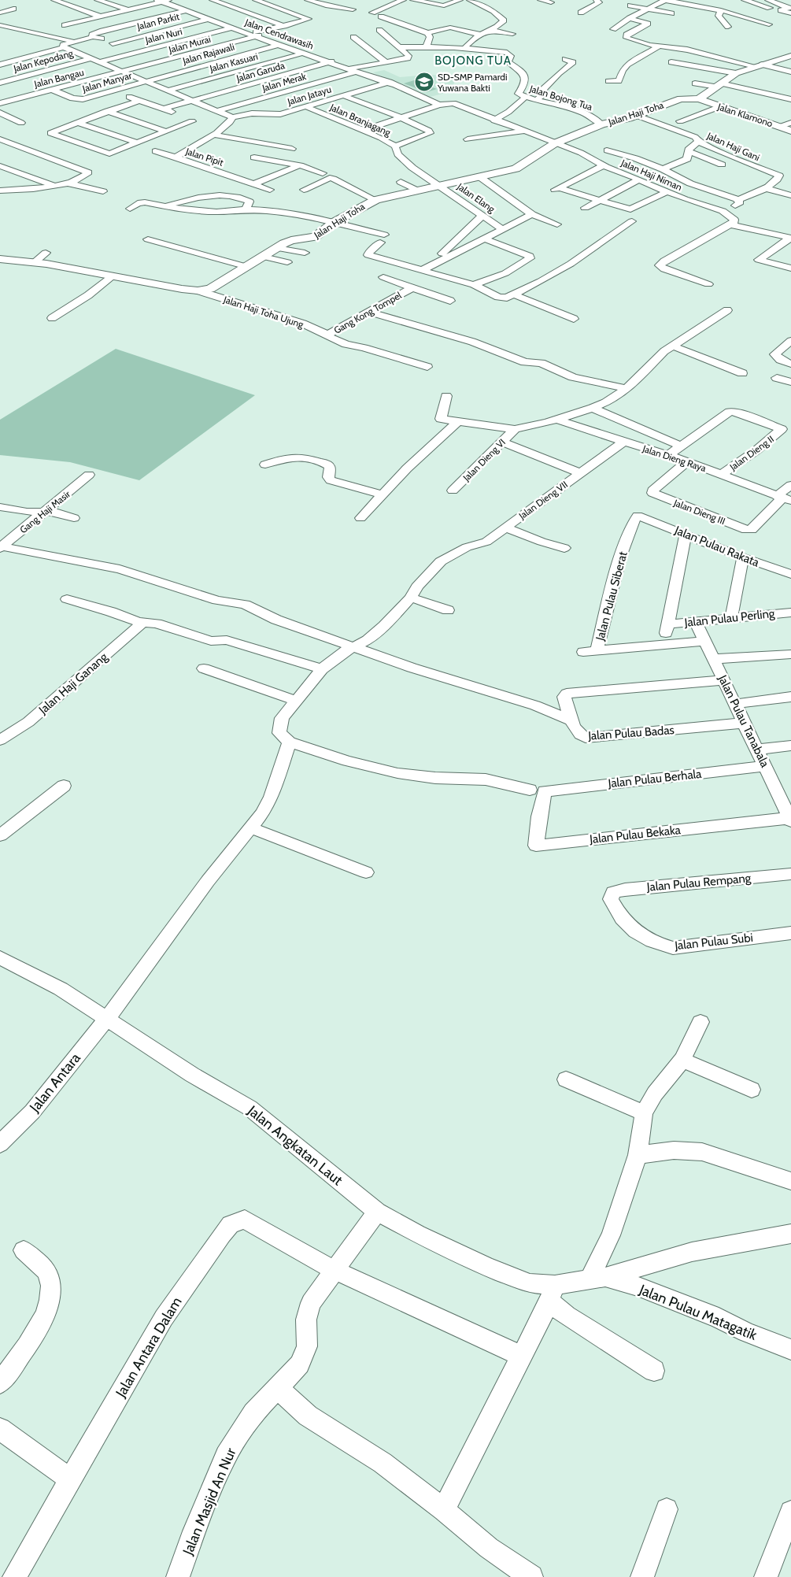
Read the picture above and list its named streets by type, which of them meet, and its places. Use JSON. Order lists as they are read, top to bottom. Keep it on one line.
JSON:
{"streets":{"street":["Jalan Parkit","Jalan Cendrawasih","Jalan Nuri","Jalan Murai","Jalan Rajawali","Jalan Kepodang","Jalan Kasuari","Jalan Garuda","Jalan Bangau","Jalan Manyar","Jalan Merak","Jalan Jatayu","Jalan Bojong Tua","Jalan Haji Toha","Jalan Klamono","Jalan Branjagang","Jalan Haji Gani","Jalan Pipit","Jalan Haji Niman","Jalan Elang","Jalan Haji Toha Ujung","Gang Kong Tompel","Jalan Dieng II","Jalan Dieng Raya","Jalan Dieng VI","Jalan Dieng VII","Gang Haji Masir","Jalan Dieng III","Jalan Pulau Rakata","Jalan Pulau Siberat","Jalan Pulau Perling","Jalan Haji Ganang","Jalan Pulau Tanabala","Jalan Pulau Badas","Jalan Pulau Berhala","Jalan Pulau Bekaka","Jalan Pulau Rempang","Jalan Pulau Subi","Jalan Antara","Jalan Angkatan Laut","Jalan Pulau Matagatik","Jalan Antara Dalam","Jalan Masjid An Nur"]},"crossings":[["Jalan Parkit","Jalan Cendrawasih"],["Jalan Cendrawasih","Jalan Nuri"],["Jalan Cendrawasih","Jalan Murai"],["Jalan Cendrawasih","Jalan Rajawali"],["Jalan Cendrawasih","Jalan Kasuari"],["Jalan Cendrawasih","Jalan Garuda"],["Jalan Cendrawasih","Jalan Merak"],["Jalan Cendrawasih","Jalan Jatayu"],["Jalan Cendrawasih","Jalan Haji Niman"],["Jalan Murai","Jalan Bangau"],["Jalan Rajawali","Jalan Manyar"],["Jalan Bangau","Jalan Manyar"],["Jalan Jatayu","Jalan Branjagang"],["Jalan Jatayu","Jalan Pipit"],["Jalan Bojong Tua","Jalan Haji Toha"],["Jalan Haji Toha","Jalan Klamono"],["Jalan Haji Toha","Jalan Branjagang"],["Jalan Haji Toha","Jalan Haji Gani"],["Jalan Haji Toha","Jalan Haji Niman"],["Jalan Haji Toha","Jalan Elang"],["Jalan Haji Toha","Jalan Haji Toha Ujung"],["Jalan Branjagang","Jalan Elang"],["Jalan Haji Toha Ujung","Gang Kong Tompel"],["Jalan Dieng II","Jalan Dieng Raya"],["Jalan Dieng Raya","Jalan Dieng VII"],["Jalan Dieng Raya","Jalan Dieng III"],["Jalan Dieng VI","Jalan Dieng VII"],["Jalan Dieng VII","Jalan Pulau Berhala"],["Jalan Pulau Rakata","Jalan Pulau Siberat"],["Jalan Pulau Siberat","Jalan Pulau Tanabala"],["Jalan Pulau Perling","Jalan Pulau Tanabala"],["Jalan Pulau Tanabala","Jalan Pulau Badas"],["Jalan Pulau Tanabala","Jalan Pulau Berhala"],["Jalan Pulau Tanabala","Jalan Pulau Bekaka"],["Jalan Pulau Berhala","Jalan Pulau Bekaka"],["Jalan Pulau Rempang","Jalan Pulau Subi"],["Jalan Antara","Jalan Angkatan Laut"],["Jalan Angkatan Laut","Jalan Pulau Matagatik"],["Jalan Angkatan Laut","Jalan Masjid An Nur"],["Jalan Antara Dalam","Jalan Masjid An Nur"]],"districts":["BOJONG TUA"],"places":{"school or university":["SD-SMP Pamardi Yuwana Bakti"]}}
